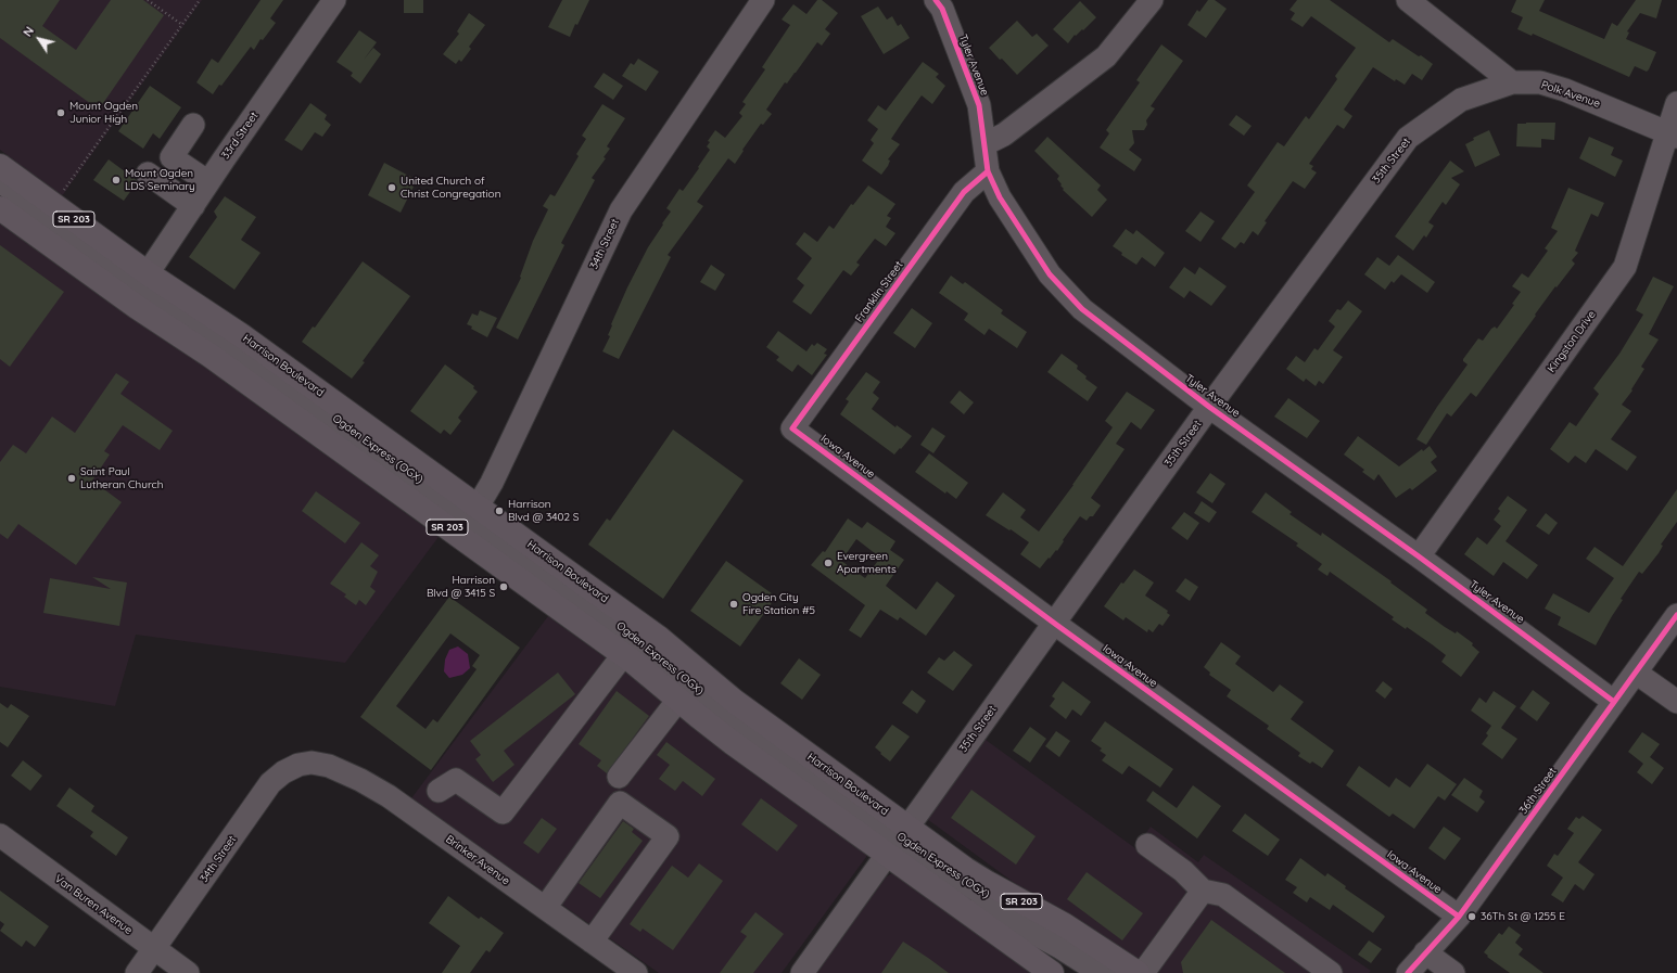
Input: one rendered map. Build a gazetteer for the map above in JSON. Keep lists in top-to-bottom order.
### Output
{
  "streets": {
    "main road": ["SR 203", "Harrison Boulevard"],
    "street": [
      "Tyler Avenue",
      "Polk Avenue",
      "33rd Street",
      "35th Street",
      "34th Street",
      "Franklin Street",
      "Kingston Drive",
      "Ogden Express (OGX)",
      "Iowa Avenue",
      "36th Street",
      "Brinker Avenue",
      "Van Buren Avenue"
    ]
  },
  "crossings": [
    ["Tyler Avenue", "35th Street"],
    ["Tyler Avenue", "Franklin Street"],
    ["Tyler Avenue", "Kingston Drive"],
    ["Tyler Avenue", "36th Street"],
    ["Polk Avenue", "35th Street"],
    ["Polk Avenue", "Kingston Drive"],
    ["33rd Street", "Harrison Boulevard"],
    ["35th Street", "Harrison Boulevard"],
    ["35th Street", "Iowa Avenue"],
    ["34th Street", "Harrison Boulevard"],
    ["34th Street", "Brinker Avenue"],
    ["34th Street", "Van Buren Avenue"],
    ["Franklin Street", "Iowa Avenue"],
    ["Iowa Avenue", "36th Street"]
  ],
  "places": [
    "Mount Ogden Junior High",
    "Mount Ogden LDS Seminary",
    "United Church of Christ Congregation",
    "Saint Paul Lutheran Church",
    "Harrison Blvd @ 3402 S",
    "Evergreen Apartments",
    "Harrison Blvd @ 3415 S",
    "Ogden City Fire Station #5",
    "36Th St @ 1255 E"
  ],
  "north": "top left"
}
